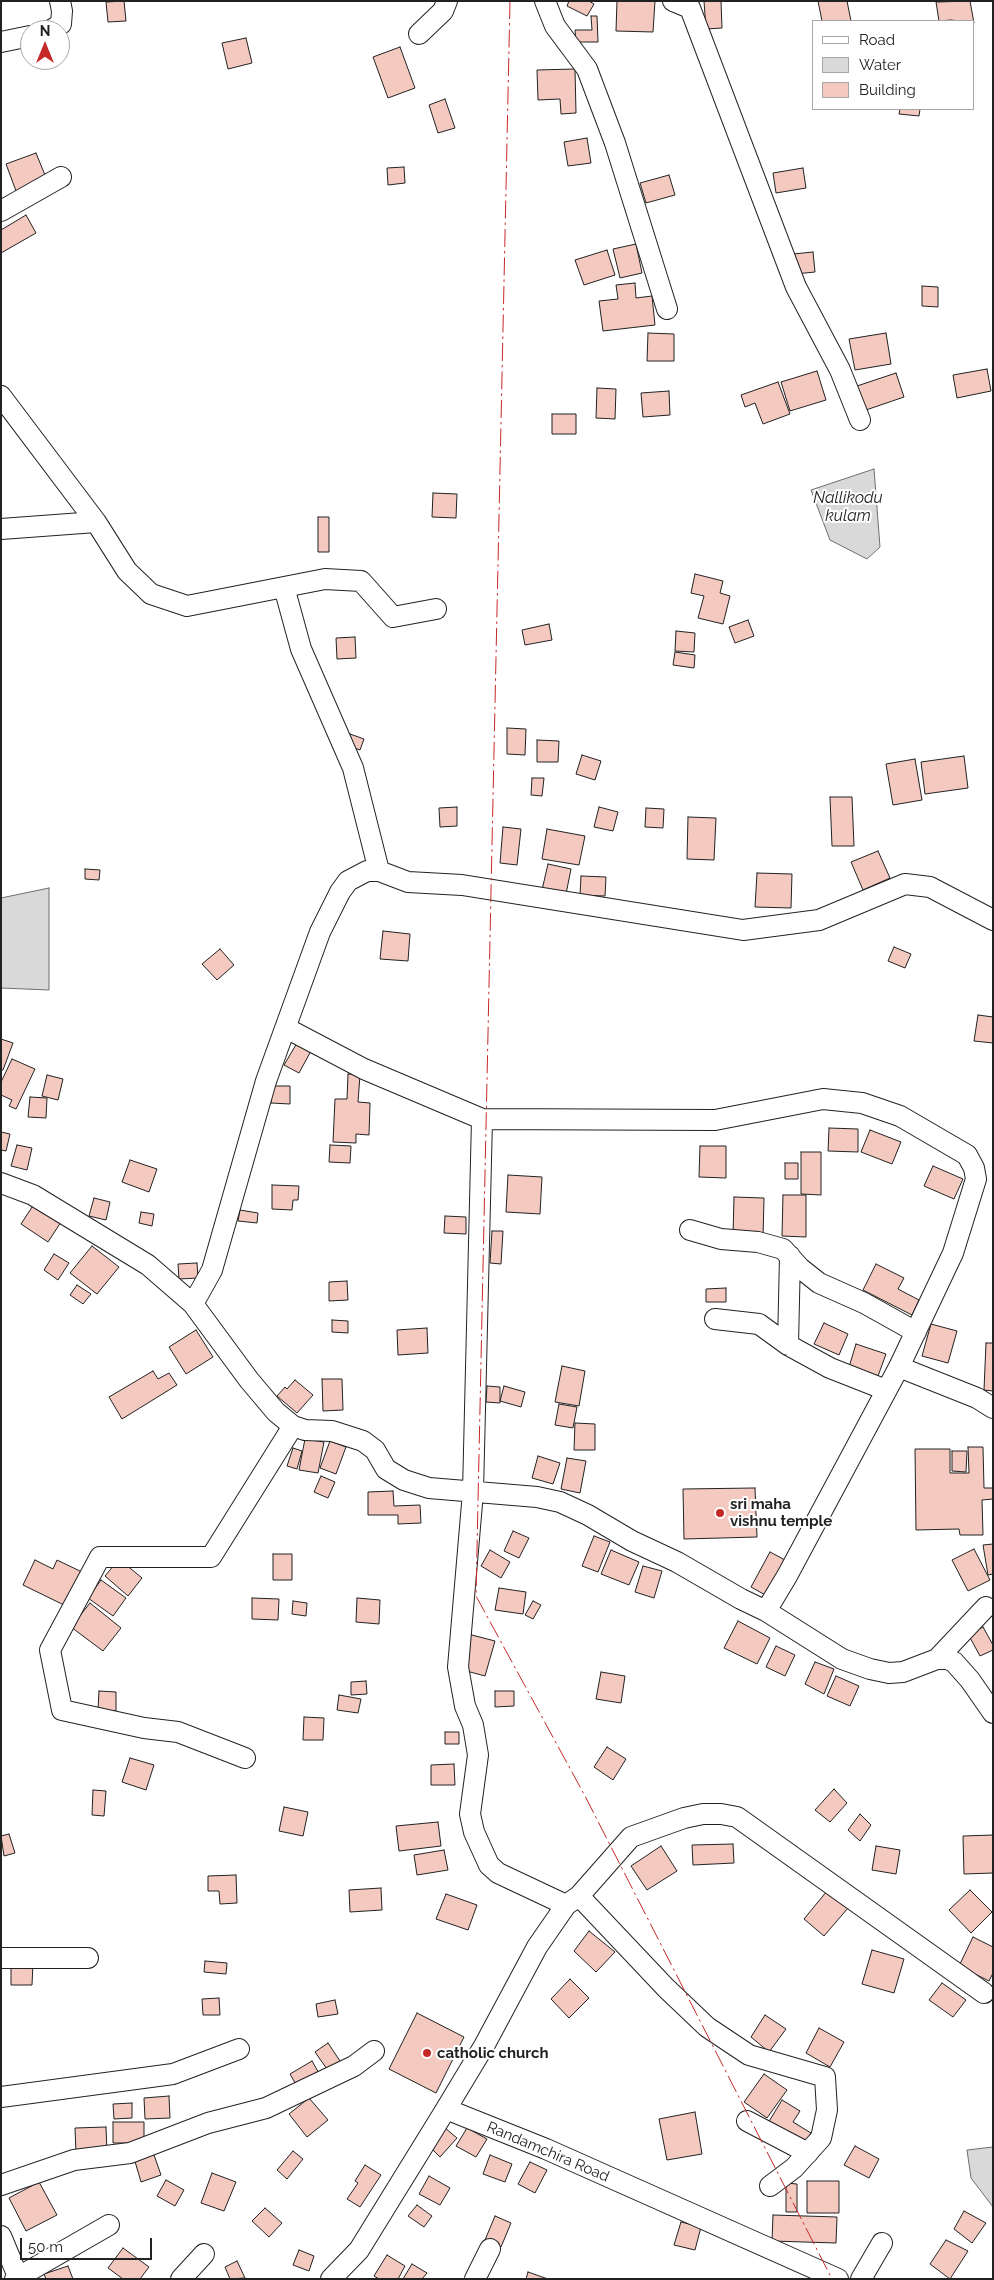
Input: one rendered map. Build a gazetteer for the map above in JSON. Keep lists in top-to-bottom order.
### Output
{
  "streets": {
    "street": ["Randamchira Road"]
  },
  "water": ["Nallikodu kulam"],
  "places": ["sri maha vishnu temple", "catholic church"],
  "legend": ["Road", "Water", "Building"],
  "scale_bar": "50 m",
  "north": "top"
}
